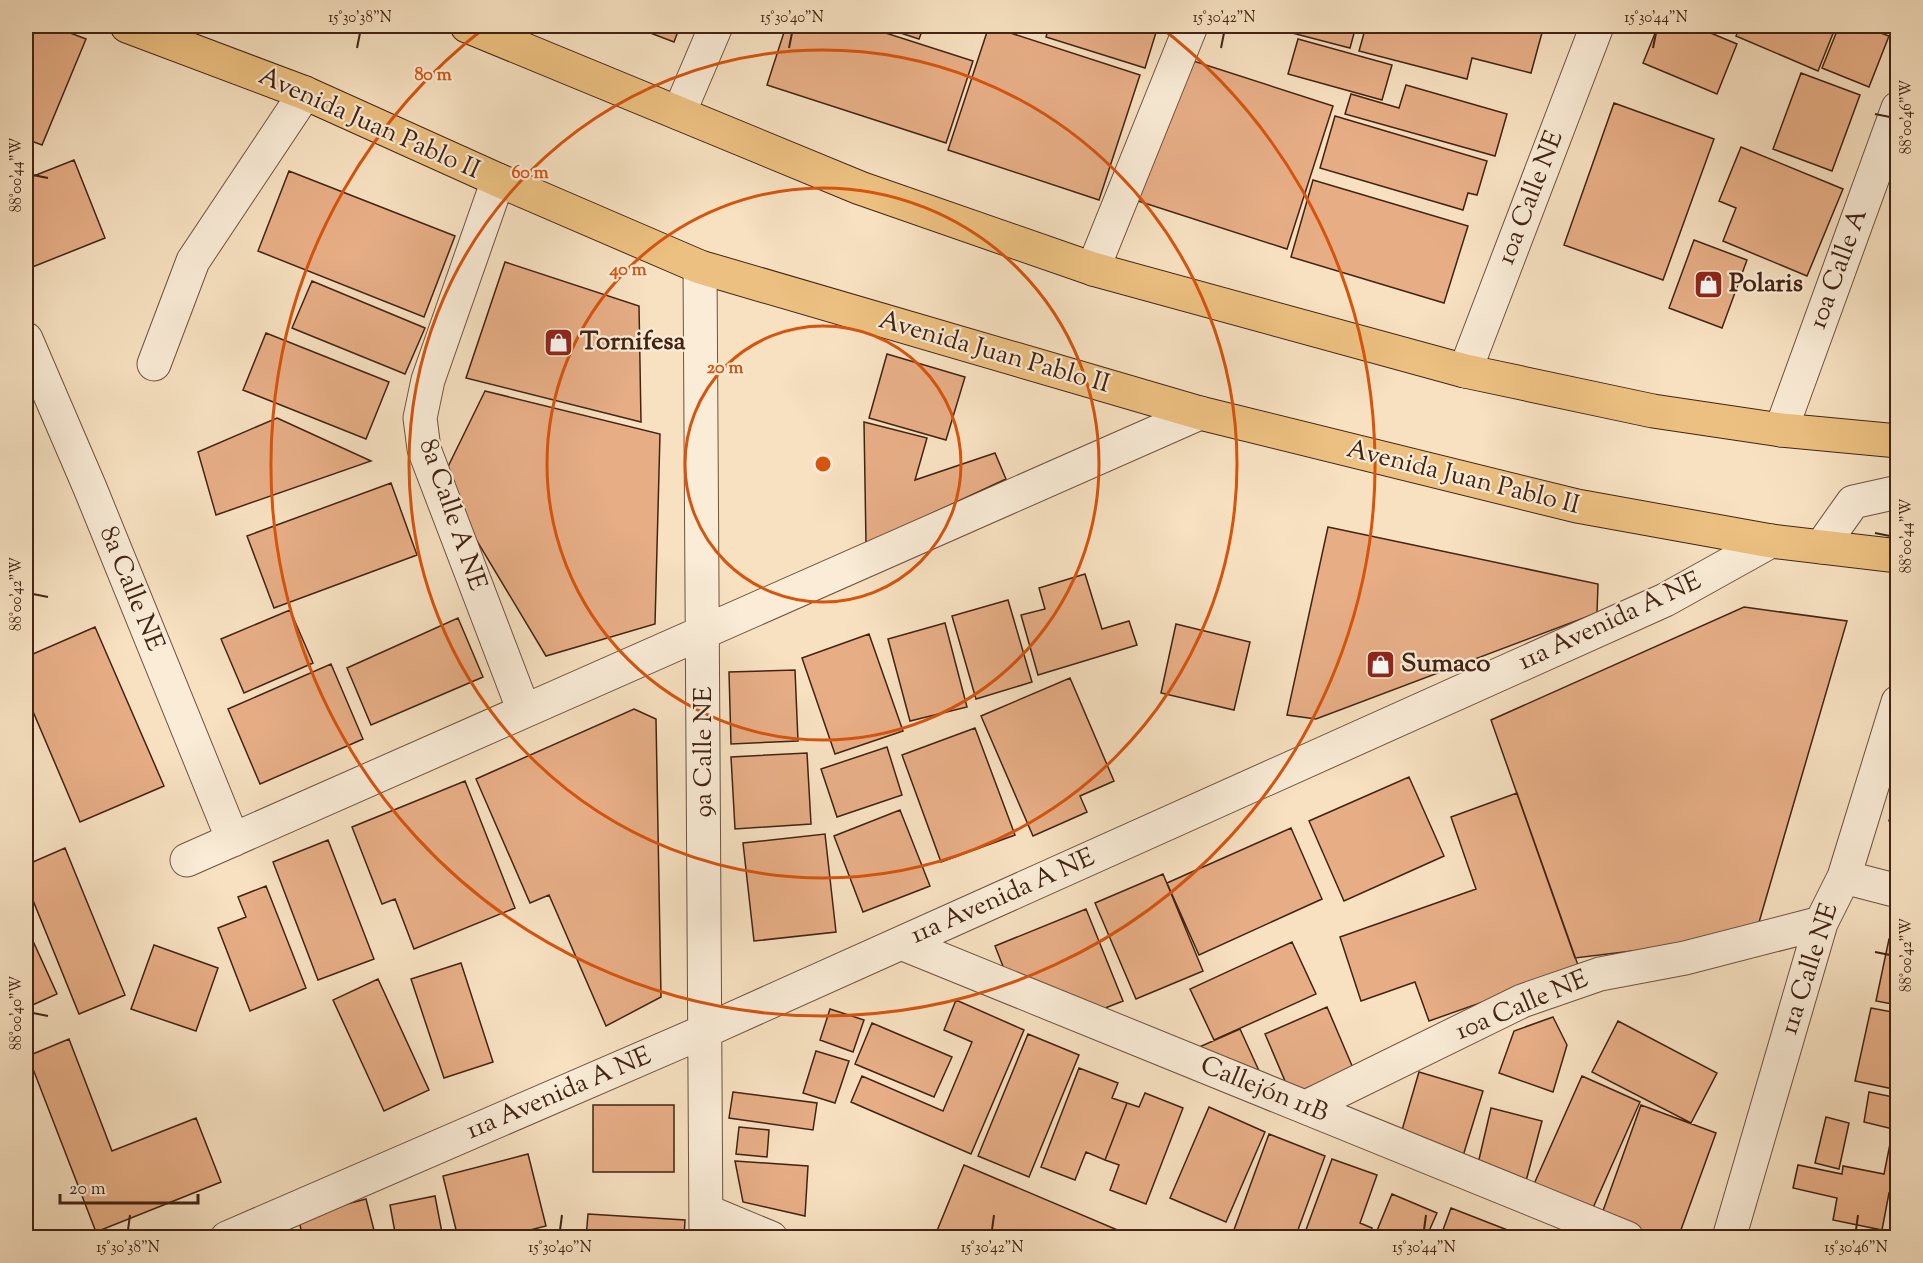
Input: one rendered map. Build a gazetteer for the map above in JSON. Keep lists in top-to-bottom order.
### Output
{
  "streets": {
    "highway": ["Avenida Juan Pablo II"],
    "street": [
      "10a Calle NE",
      "10a Calle A",
      "8a Calle A NE",
      "8a Calle NE",
      "11a Avenida A NE",
      "9a Calle NE",
      "11a Calle NE",
      "Callejón 11B"
    ]
  },
  "crossings": [
    ["Avenida Juan Pablo II", "8a Calle A NE"],
    ["Avenida Juan Pablo II", "11a Avenida A NE"],
    ["Avenida Juan Pablo II", "9a Calle NE"],
    ["10a Calle NE", "11a Calle NE"],
    ["10a Calle NE", "Callejón 11B"],
    ["11a Avenida A NE", "9a Calle NE"],
    ["11a Avenida A NE", "Callejón 11B"]
  ],
  "places": {
    "shop": ["Polaris", "Tornifesa", "Sumaco"]
  },
  "scale_bar": "20 m",
  "coordinates": [
    "15°30'38\"N",
    "15°30'40\"N",
    "15°30'42\"N",
    "15°30'44\"N",
    "88°00'46\"W",
    "88°00'44\"W",
    "88°00'42\"W",
    "88°00'40\"W",
    "15°30'46\"N"
  ],
  "rings": [
    "80 m",
    "60 m",
    "40 m",
    "20 m"
  ]
}
